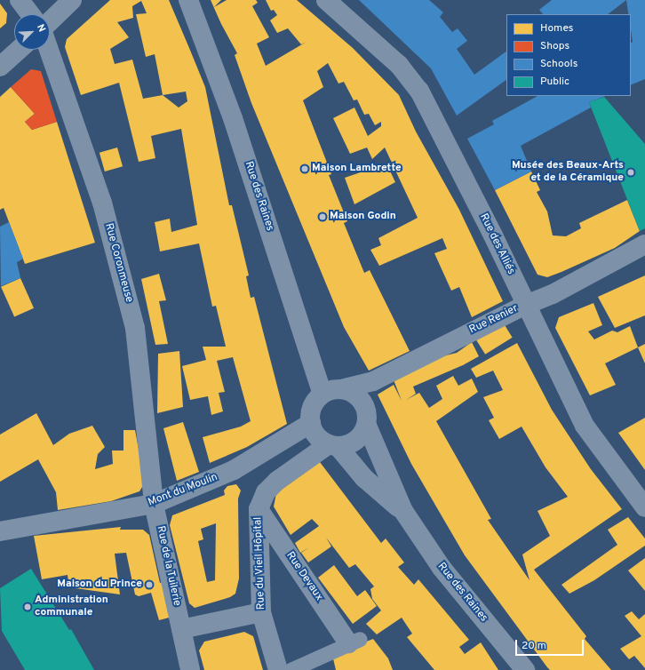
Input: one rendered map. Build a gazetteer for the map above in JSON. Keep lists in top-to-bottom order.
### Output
{
  "streets": {
    "street": [
      "Rue des Raines",
      "Rue des Alliés",
      "Rue Coronmeuse",
      "Rue Renier",
      "Mont du Moulin",
      "Rue du Vieil Hôpital",
      "Rue de la Tuilerie",
      "Rue Devaux"
    ]
  },
  "crossings": [
    ["Rue des Raines", "Rue Renier"],
    ["Rue des Raines", "Mont du Moulin"],
    ["Rue des Raines", "Rue du Vieil Hôpital"],
    ["Rue des Alliés", "Rue Renier"],
    ["Rue Coronmeuse", "Mont du Moulin"],
    ["Rue Coronmeuse", "Rue de la Tuilerie"],
    ["Rue Renier", "Mont du Moulin"],
    ["Rue Renier", "Rue du Vieil Hôpital"],
    ["Mont du Moulin", "Rue du Vieil Hôpital"],
    ["Mont du Moulin", "Rue de la Tuilerie"],
    ["Rue du Vieil Hôpital", "Rue Devaux"]
  ],
  "places": [
    "Maison Lambrette",
    "Musée des Beaux-Arts et de la Céramique",
    "Maison Godin",
    "Maison du Prince",
    "Administration communale"
  ],
  "legend": [
    "Homes",
    "Shops",
    "Schools",
    "Public"
  ],
  "scale_bar": "20 m",
  "north": "top right"
}
